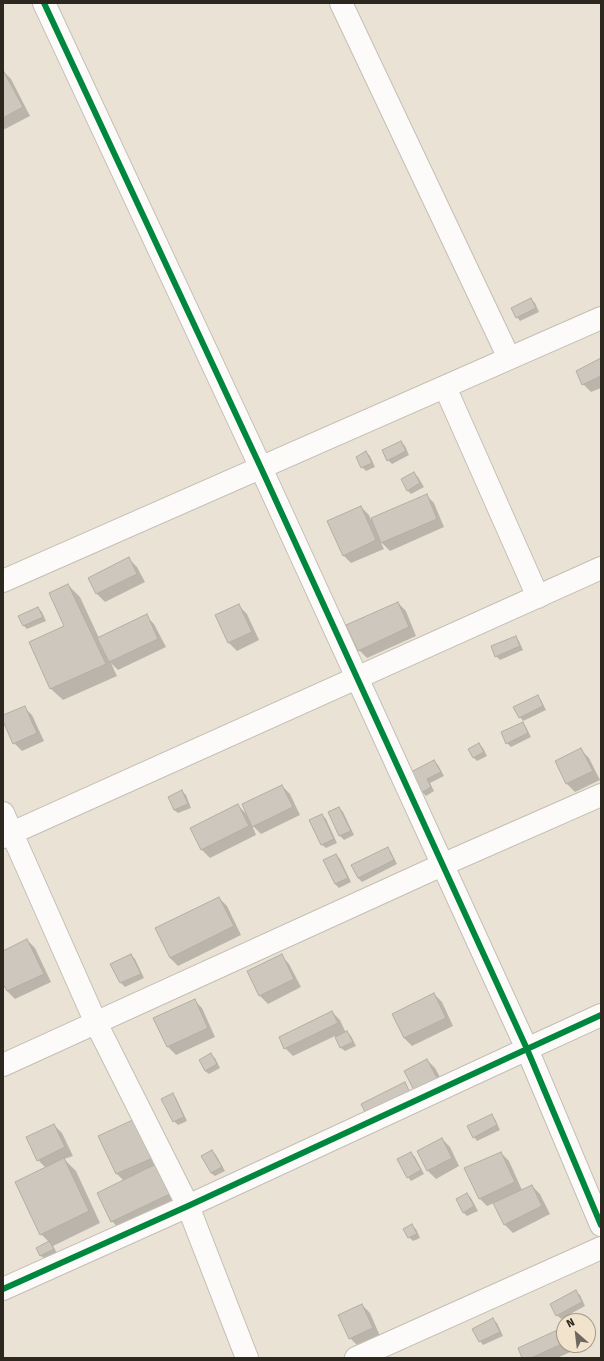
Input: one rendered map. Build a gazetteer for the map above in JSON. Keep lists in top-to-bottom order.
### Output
{
  "north": "top left"
}
